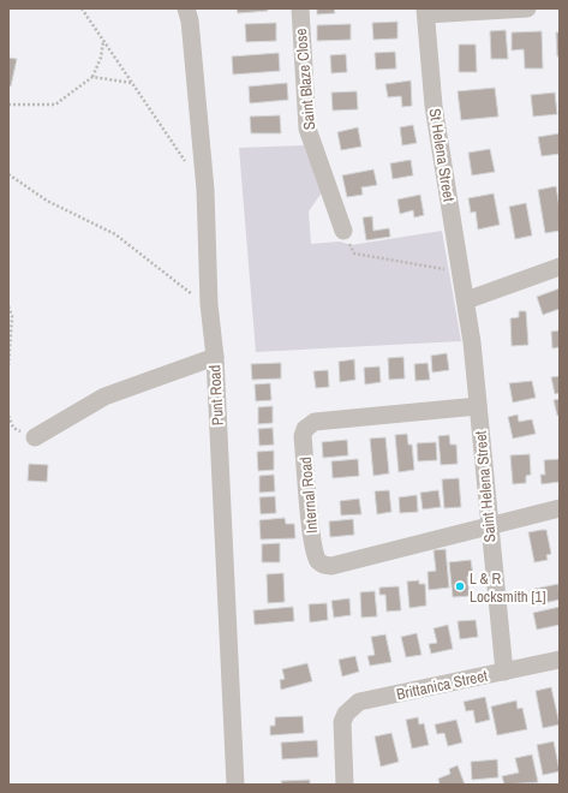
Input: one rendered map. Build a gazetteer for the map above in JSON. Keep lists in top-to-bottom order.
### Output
{
  "streets": {
    "street": [
      "Saint Blaze Close",
      "St Helena Street",
      "Punt Road",
      "Saint Helena Street",
      "Internal Road",
      "Brittanica Street"
    ]
  },
  "crossings": [
    ["St Helena Street", "Saint Helena Street"],
    ["Saint Helena Street", "Internal Road"],
    ["Saint Helena Street", "Brittanica Street"]
  ],
  "places": ["L & R Locksmith [1]"]
}
